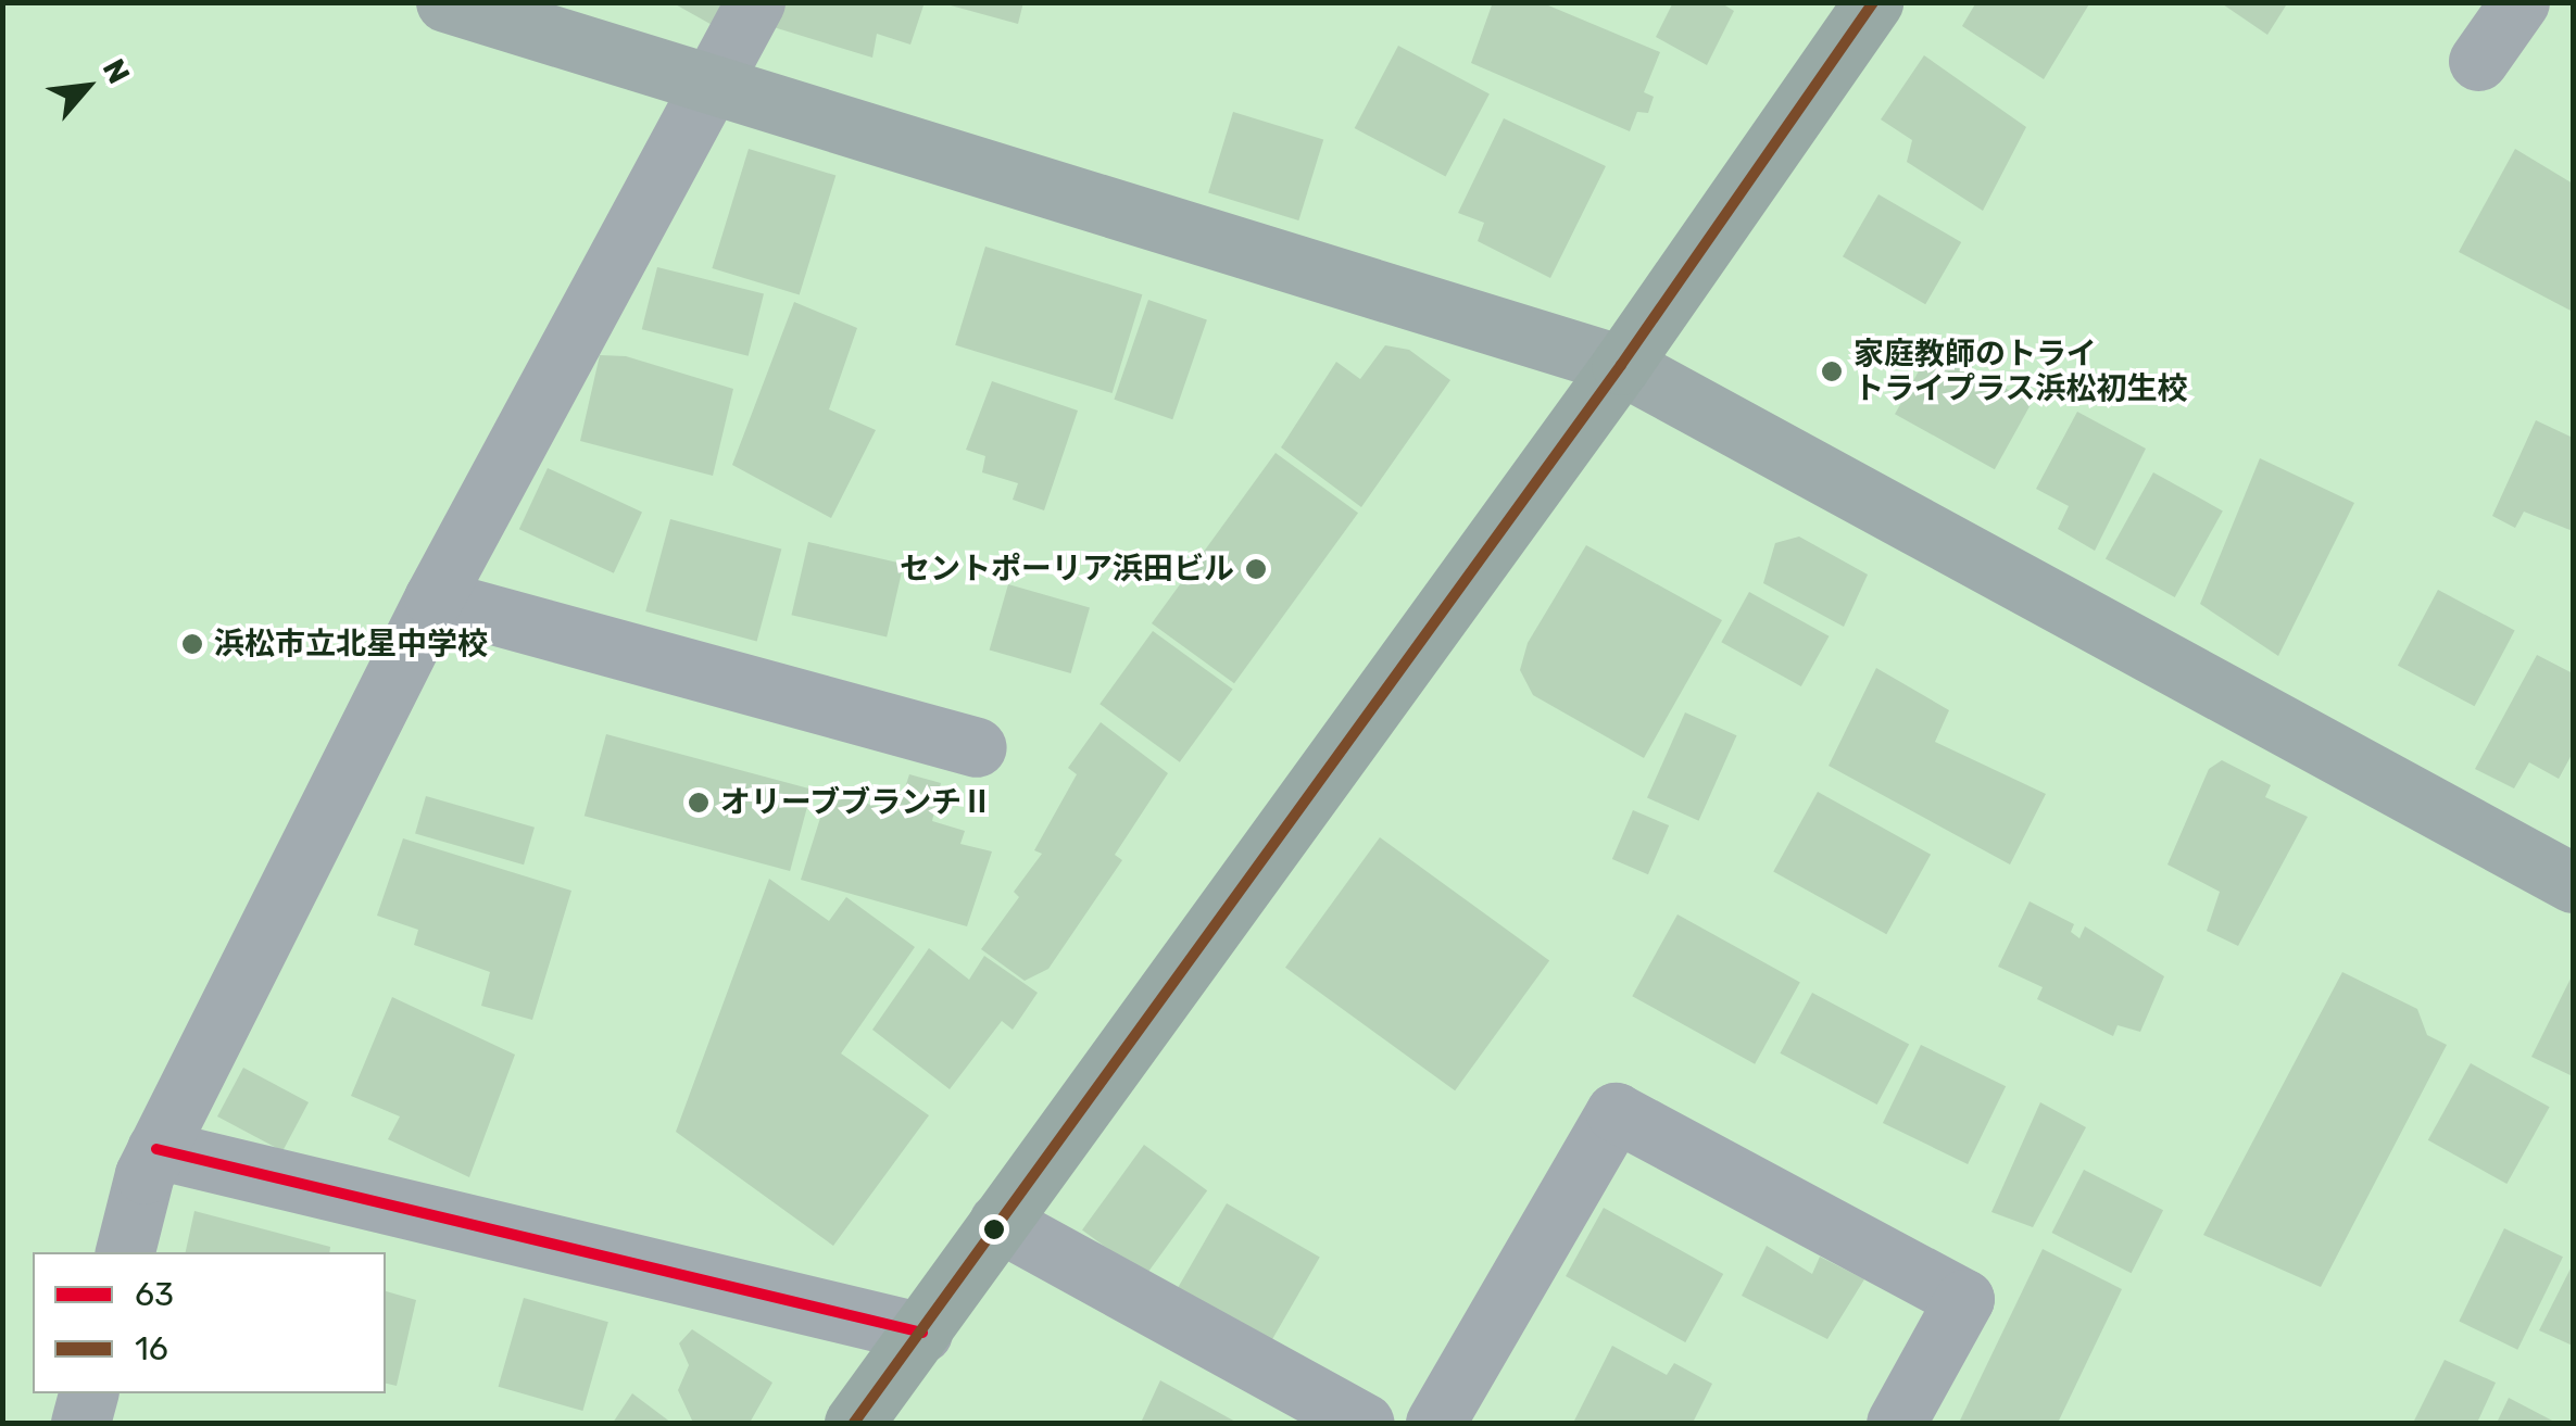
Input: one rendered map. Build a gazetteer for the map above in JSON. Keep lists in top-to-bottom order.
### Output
{
  "places": [
    "家庭教師のトライ トライプラス浜松初生校",
    "セントポーリア浜田ビル",
    "浜松市立北星中学校",
    "オリーブブランチⅡ"
  ],
  "lines": ["transit line 16", "transit line 63"],
  "legend": ["63", "16"],
  "north": "top right"
}
